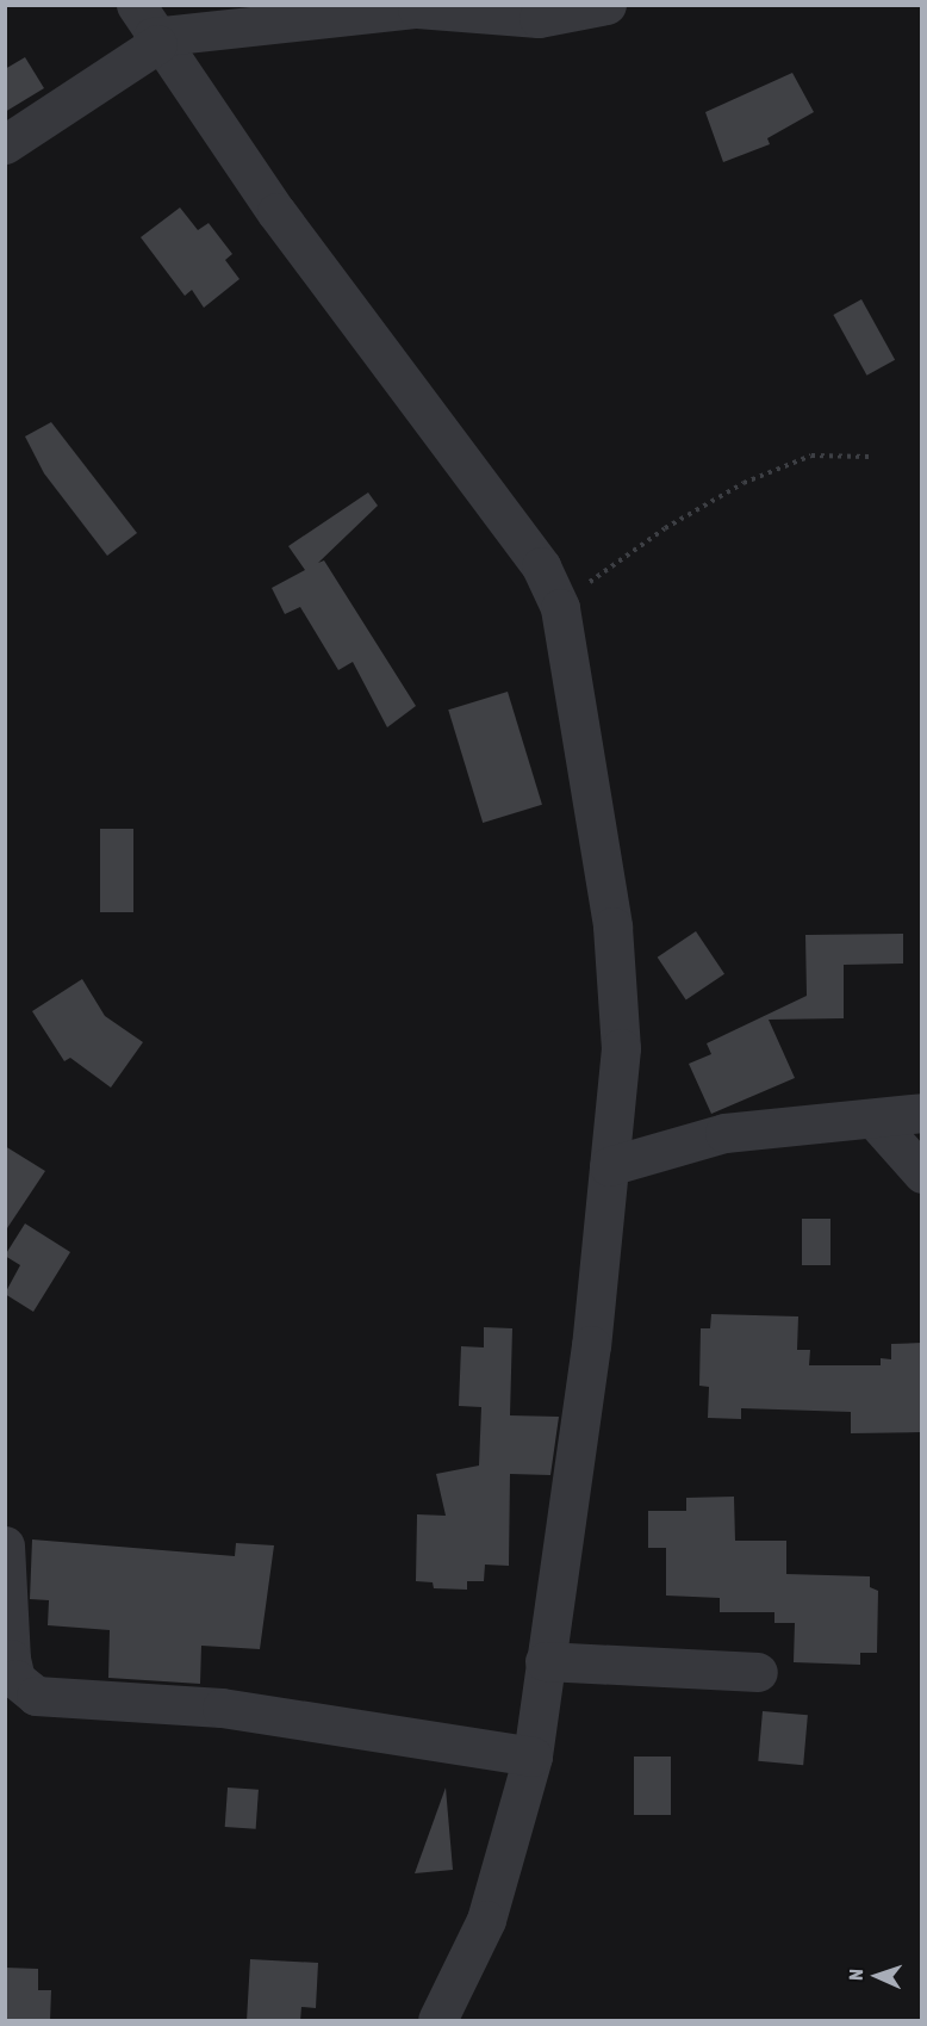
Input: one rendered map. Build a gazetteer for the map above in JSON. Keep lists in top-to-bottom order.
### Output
{
  "north": "left"
}
